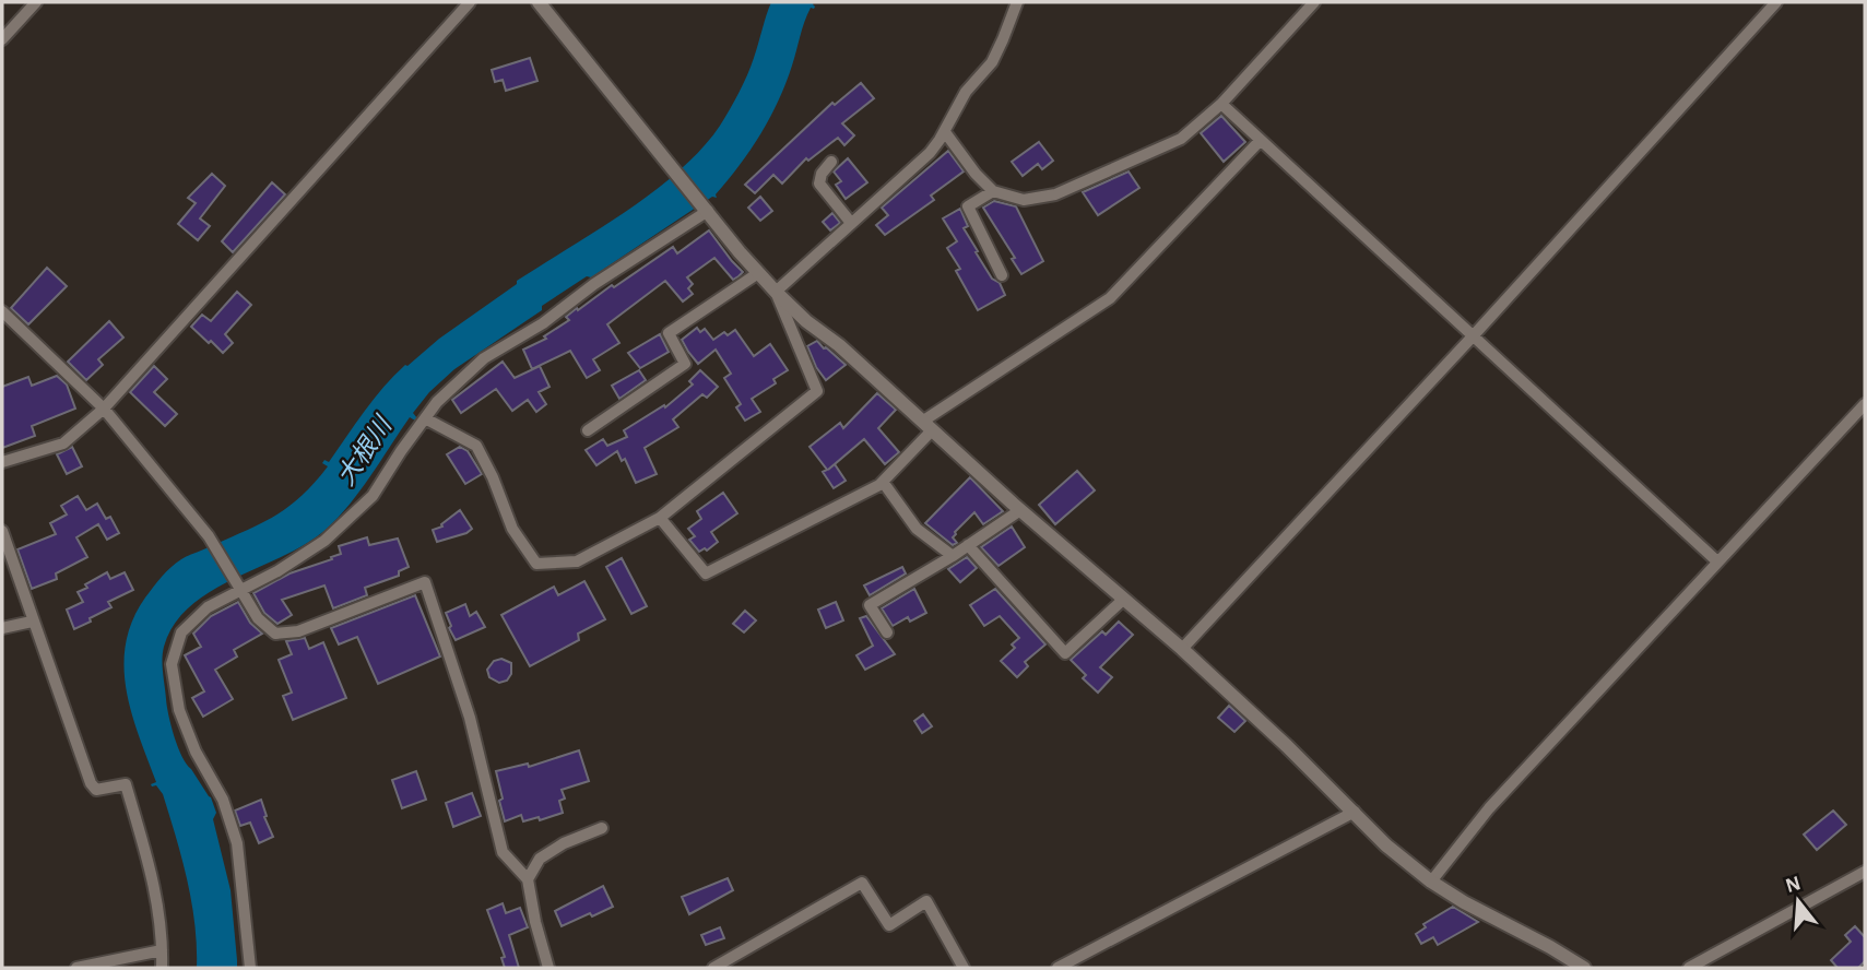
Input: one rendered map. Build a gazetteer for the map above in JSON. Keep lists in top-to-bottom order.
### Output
{
  "water": ["大根川"],
  "north": "top"
}
